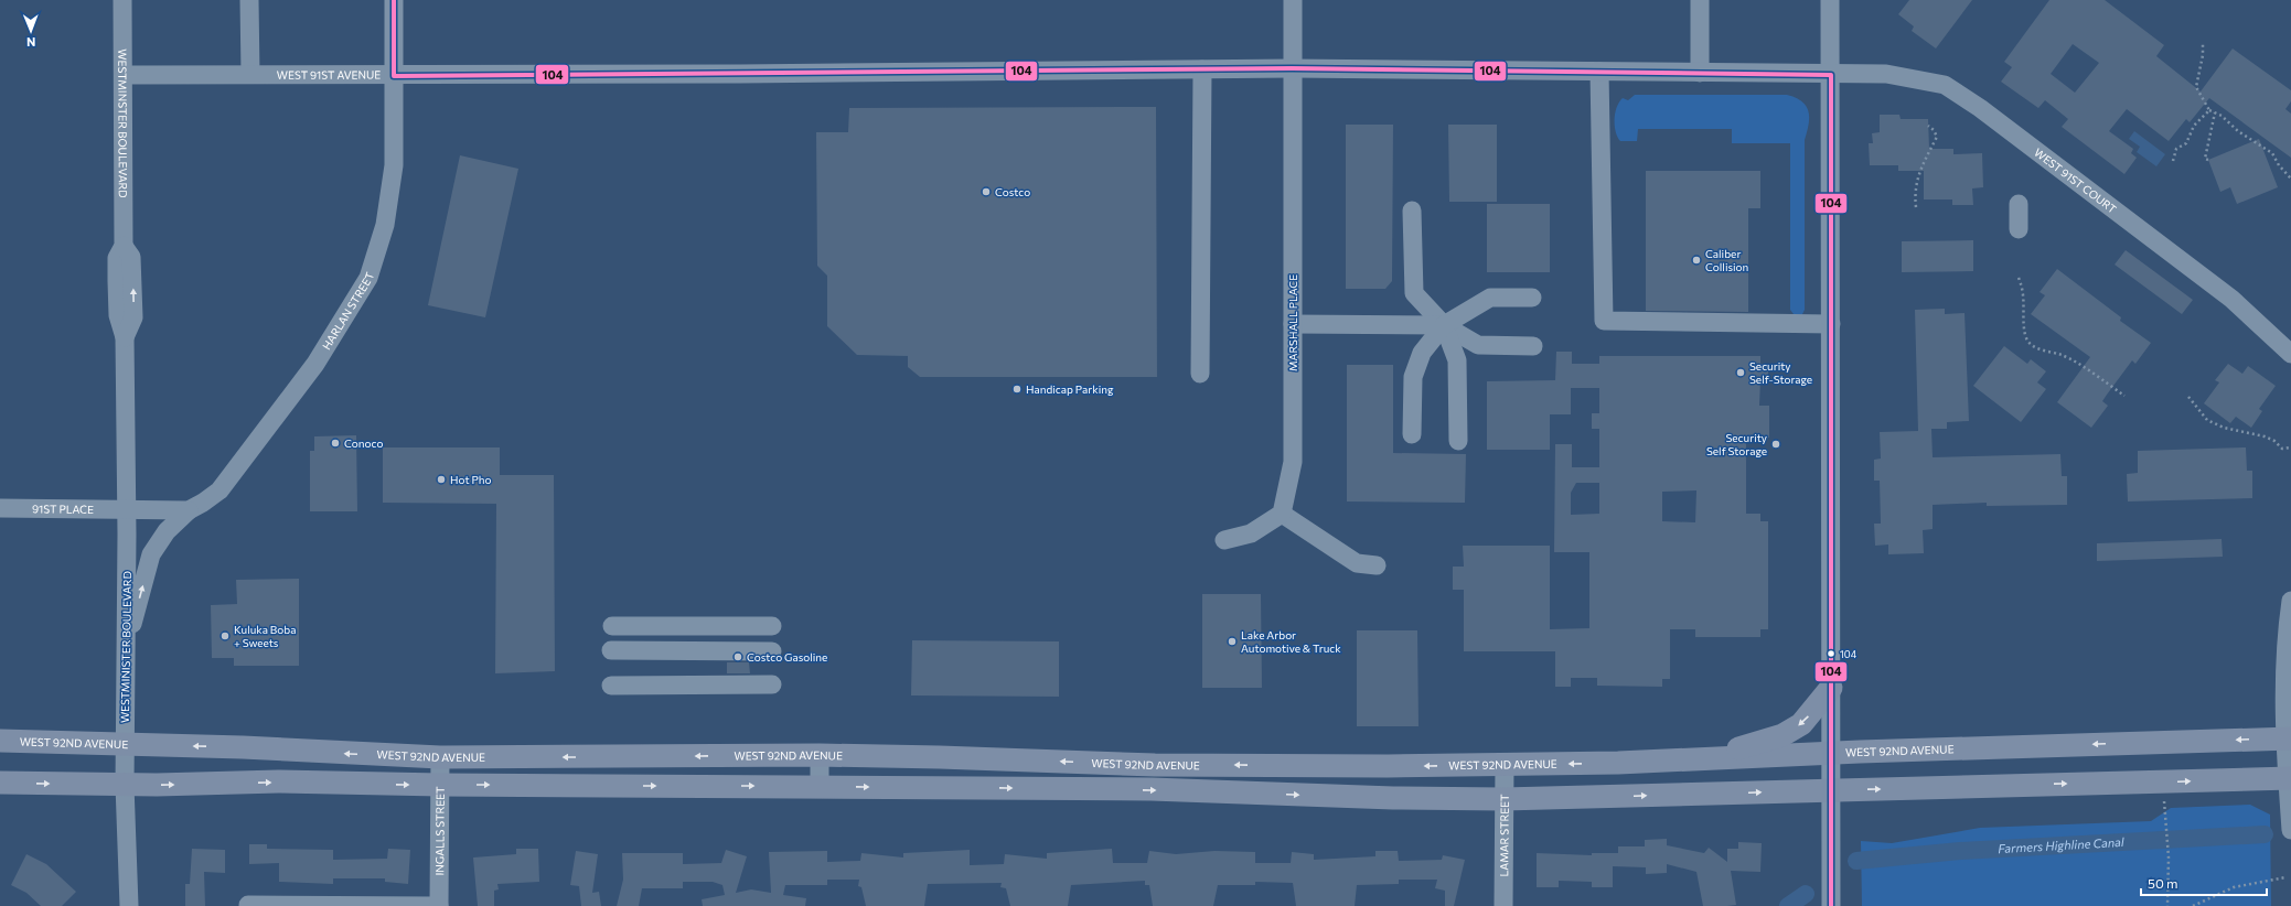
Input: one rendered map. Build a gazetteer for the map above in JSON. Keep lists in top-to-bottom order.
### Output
{
  "streets": {
    "main road": ["WEST 92ND AVENUE"],
    "street": [
      "WEST 91ST AVENUE",
      "WESTMINSTER BOULEVARD",
      "WEST 91ST COURT",
      "HARLAN STREET",
      "MARSHALL PLACE",
      "91ST PLACE",
      "WESTMINISTER BOULEVARD",
      "INGALLS STREET",
      "LAMAR STREET"
    ]
  },
  "crossings": [
    ["WEST 91ST AVENUE", "WESTMINSTER BOULEVARD"],
    ["WEST 91ST AVENUE", "WEST 91ST COURT"],
    ["WEST 91ST AVENUE", "HARLAN STREET"],
    ["WEST 91ST AVENUE", "MARSHALL PLACE"],
    ["WESTMINSTER BOULEVARD", "91ST PLACE"],
    ["WESTMINSTER BOULEVARD", "WESTMINISTER BOULEVARD"],
    ["HARLAN STREET", "WESTMINISTER BOULEVARD"],
    ["91ST PLACE", "WESTMINISTER BOULEVARD"],
    ["WESTMINISTER BOULEVARD", "WEST 92ND AVENUE"],
    ["WEST 92ND AVENUE", "INGALLS STREET"],
    ["WEST 92ND AVENUE", "LAMAR STREET"]
  ],
  "water": ["Farmers Highline Canal"],
  "places": [
    "Costco",
    "Caliber Collision",
    "Security Self-Storage",
    "Handicap Parking",
    "Conoco",
    "Security Self Storage",
    "Hot Pho",
    "Kuluka Boba + Sweets",
    "Lake Arbor Automotive & Truck",
    "104",
    "Costco Gasoline"
  ],
  "lines": ["transit line 104"],
  "scale_bar": "50 m",
  "north": "bottom"
}
